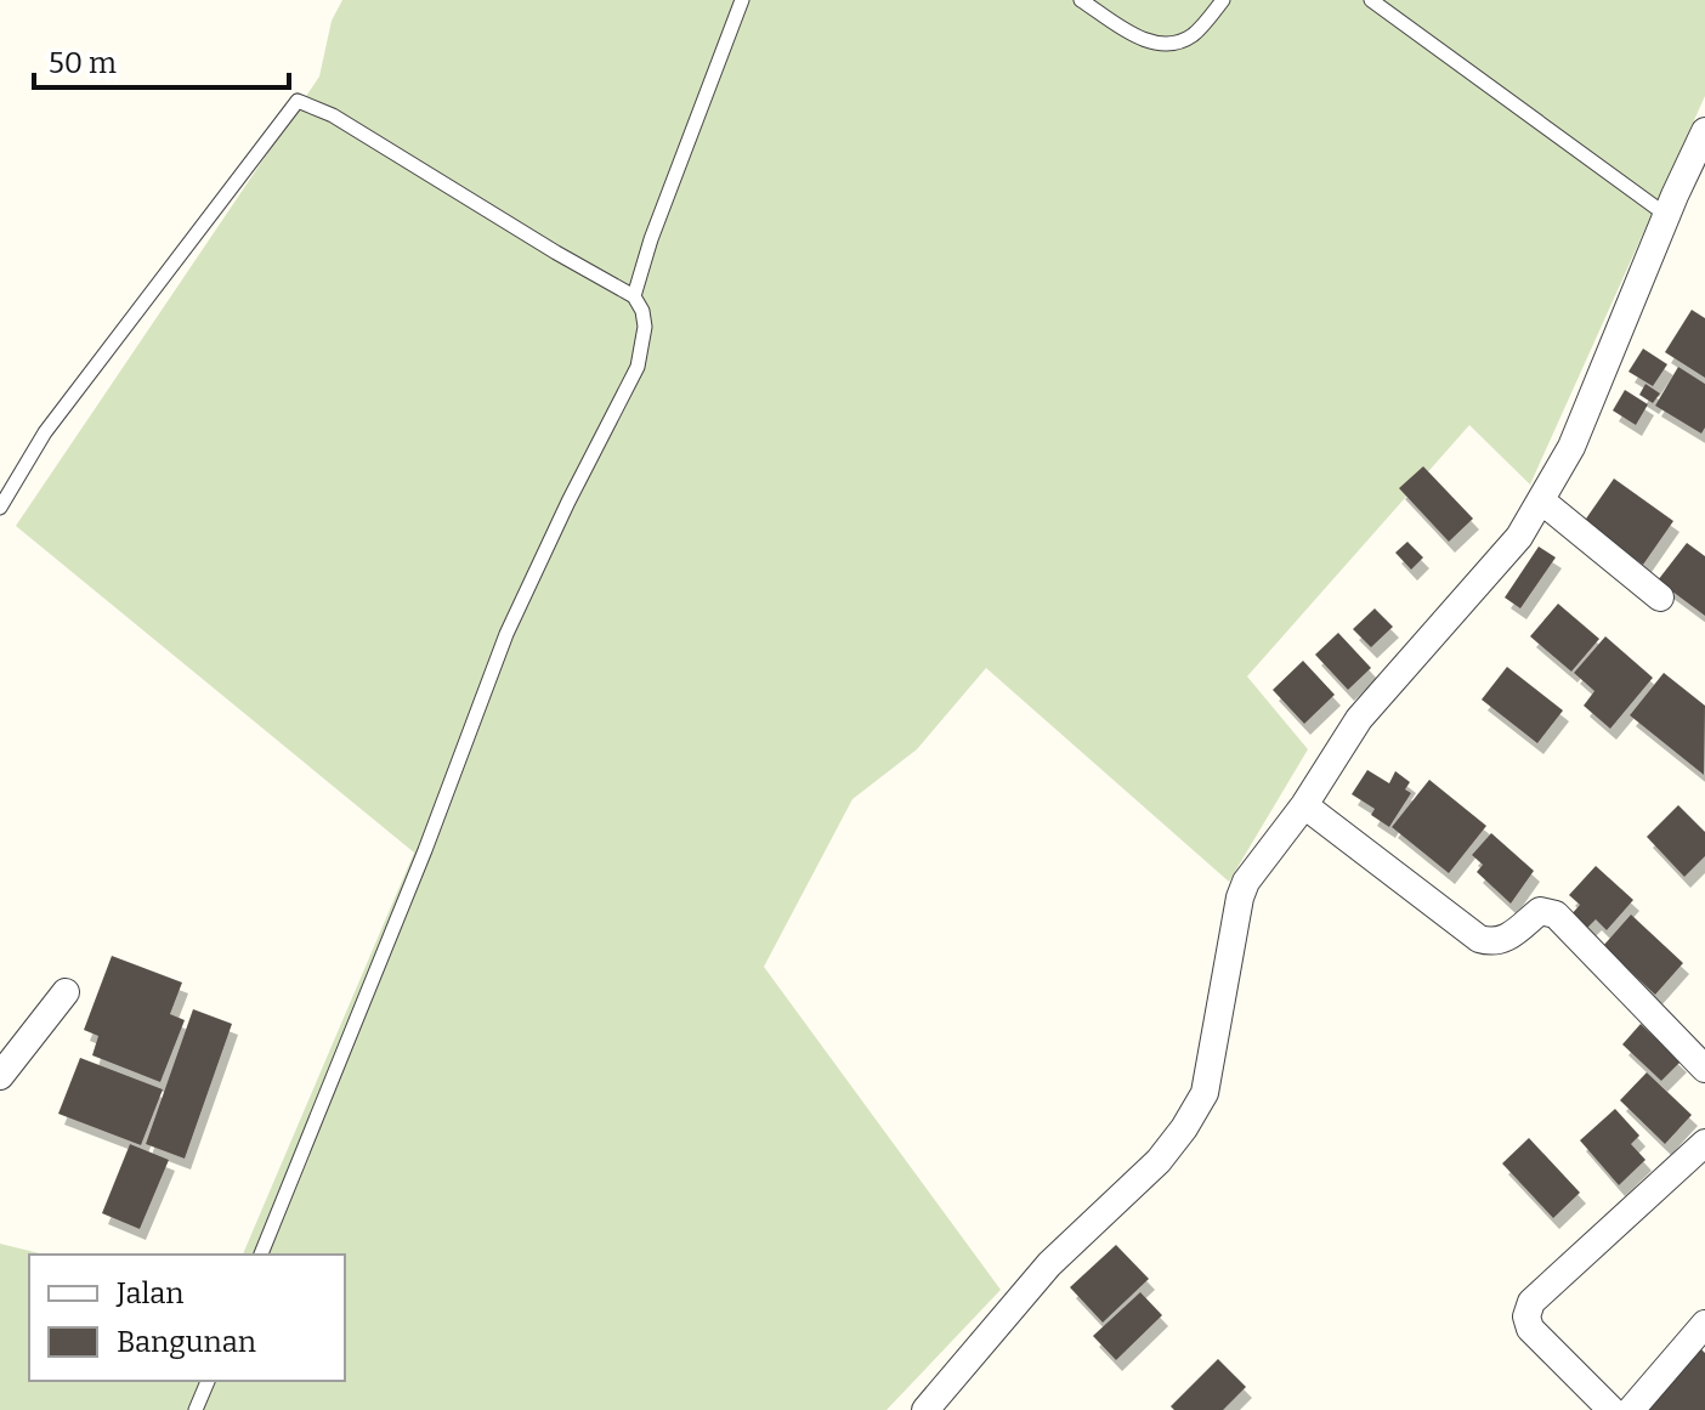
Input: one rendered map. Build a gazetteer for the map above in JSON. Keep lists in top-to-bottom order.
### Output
{
  "legend": ["Jalan", "Bangunan"],
  "scale_bar": "50 m"
}
